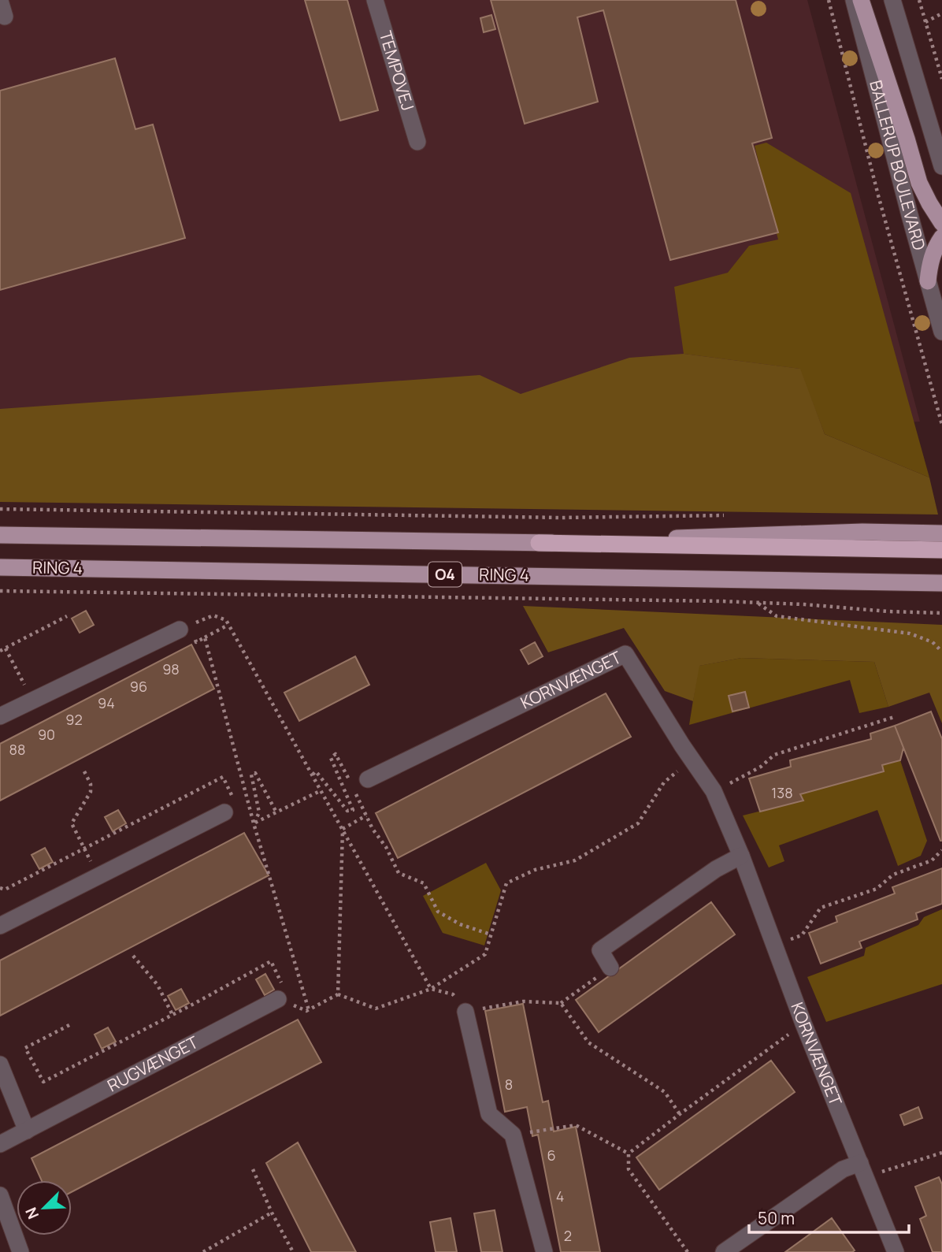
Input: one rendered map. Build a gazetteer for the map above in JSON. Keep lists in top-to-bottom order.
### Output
{
  "streets": {
    "highway": ["O4"],
    "main road": ["RING 4"],
    "street": [
      "TEMPOVEJ",
      "BALLERUP BOULEVARD",
      "KORNVÆNGET",
      "RUGVÆNGET"
    ]
  },
  "crossings": [
    ["RING 4", "O4"]
  ],
  "house_numbers": [
    "98",
    "96",
    "94",
    "92",
    "90",
    "88",
    "138",
    "8",
    "6",
    "4",
    "2"
  ],
  "scale_bar": "50 m",
  "north": "bottom left"
}
